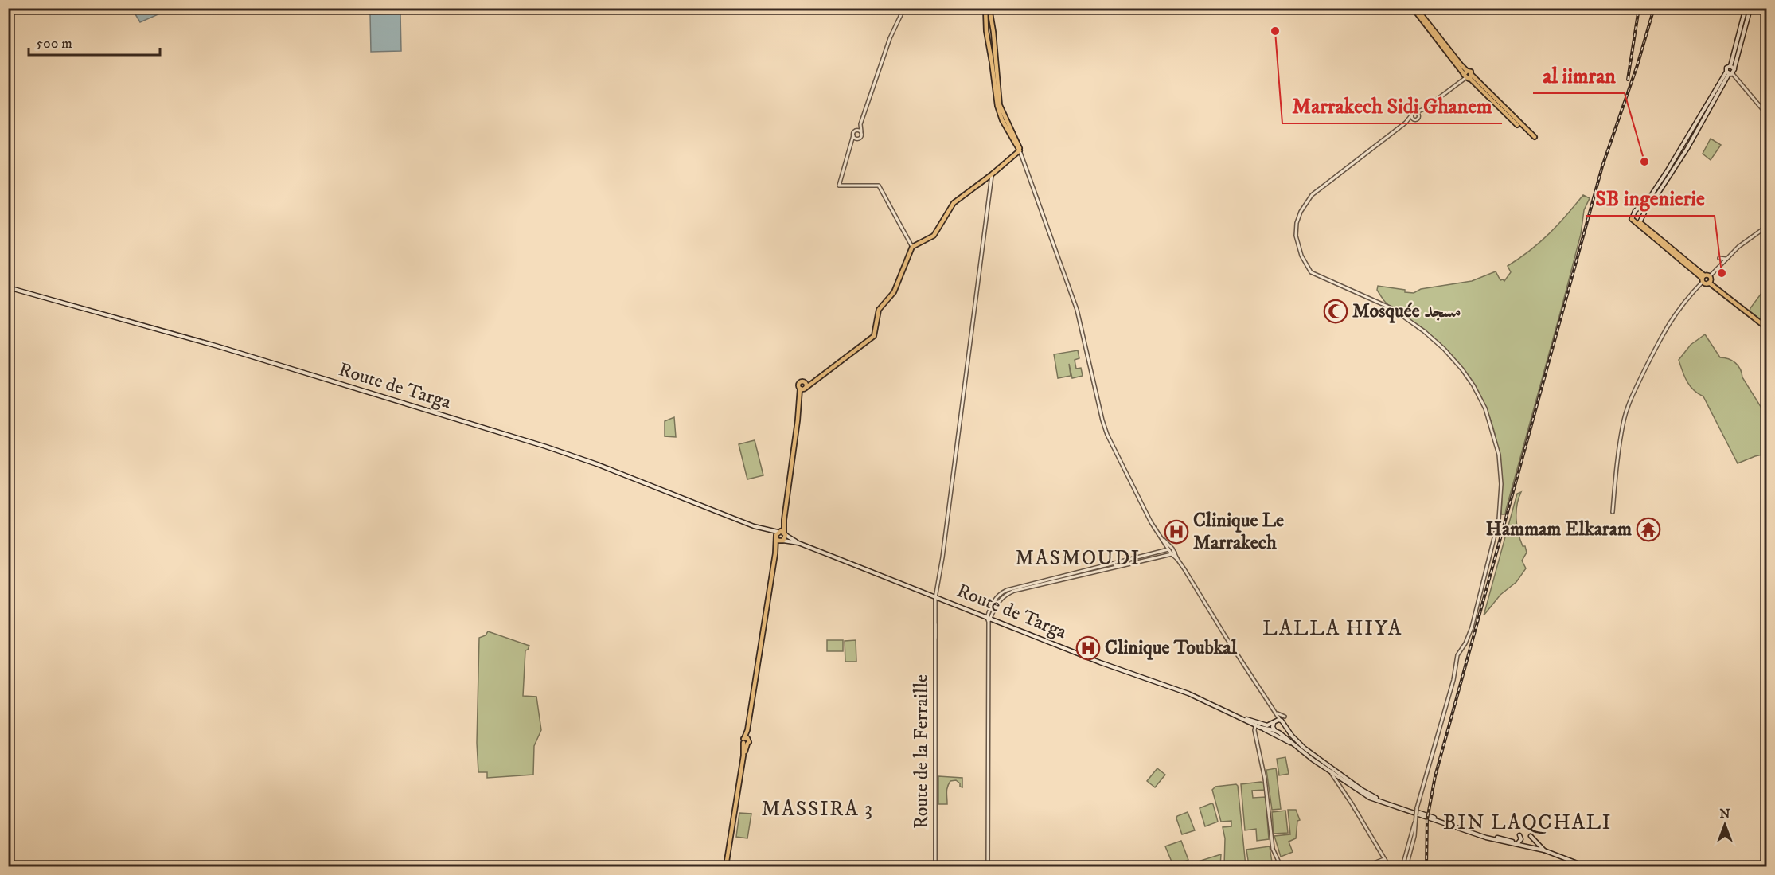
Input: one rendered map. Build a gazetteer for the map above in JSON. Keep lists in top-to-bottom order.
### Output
{
  "streets": {
    "main road": ["Route de Targa"],
    "street": ["Route de la Ferraille"]
  },
  "crossings": [
    ["Route de Targa", "Route de la Ferraille"]
  ],
  "districts": [
    "MASMOUDI",
    "LALLA HIYA",
    "MASSIRA 3",
    "BIN LAQCHALI"
  ],
  "places": {
    "other": ["Marrakech Sidi Ghanem", "al iimran", "SB ingenierie"],
    "mosque": ["Mosquée مسجد"],
    "temple": ["Hammam Elkaram"],
    "hospital": ["Clinique Le Marrakech", "Clinique Toubkal"]
  },
  "scale_bar": "500 m",
  "north": "top"
}
